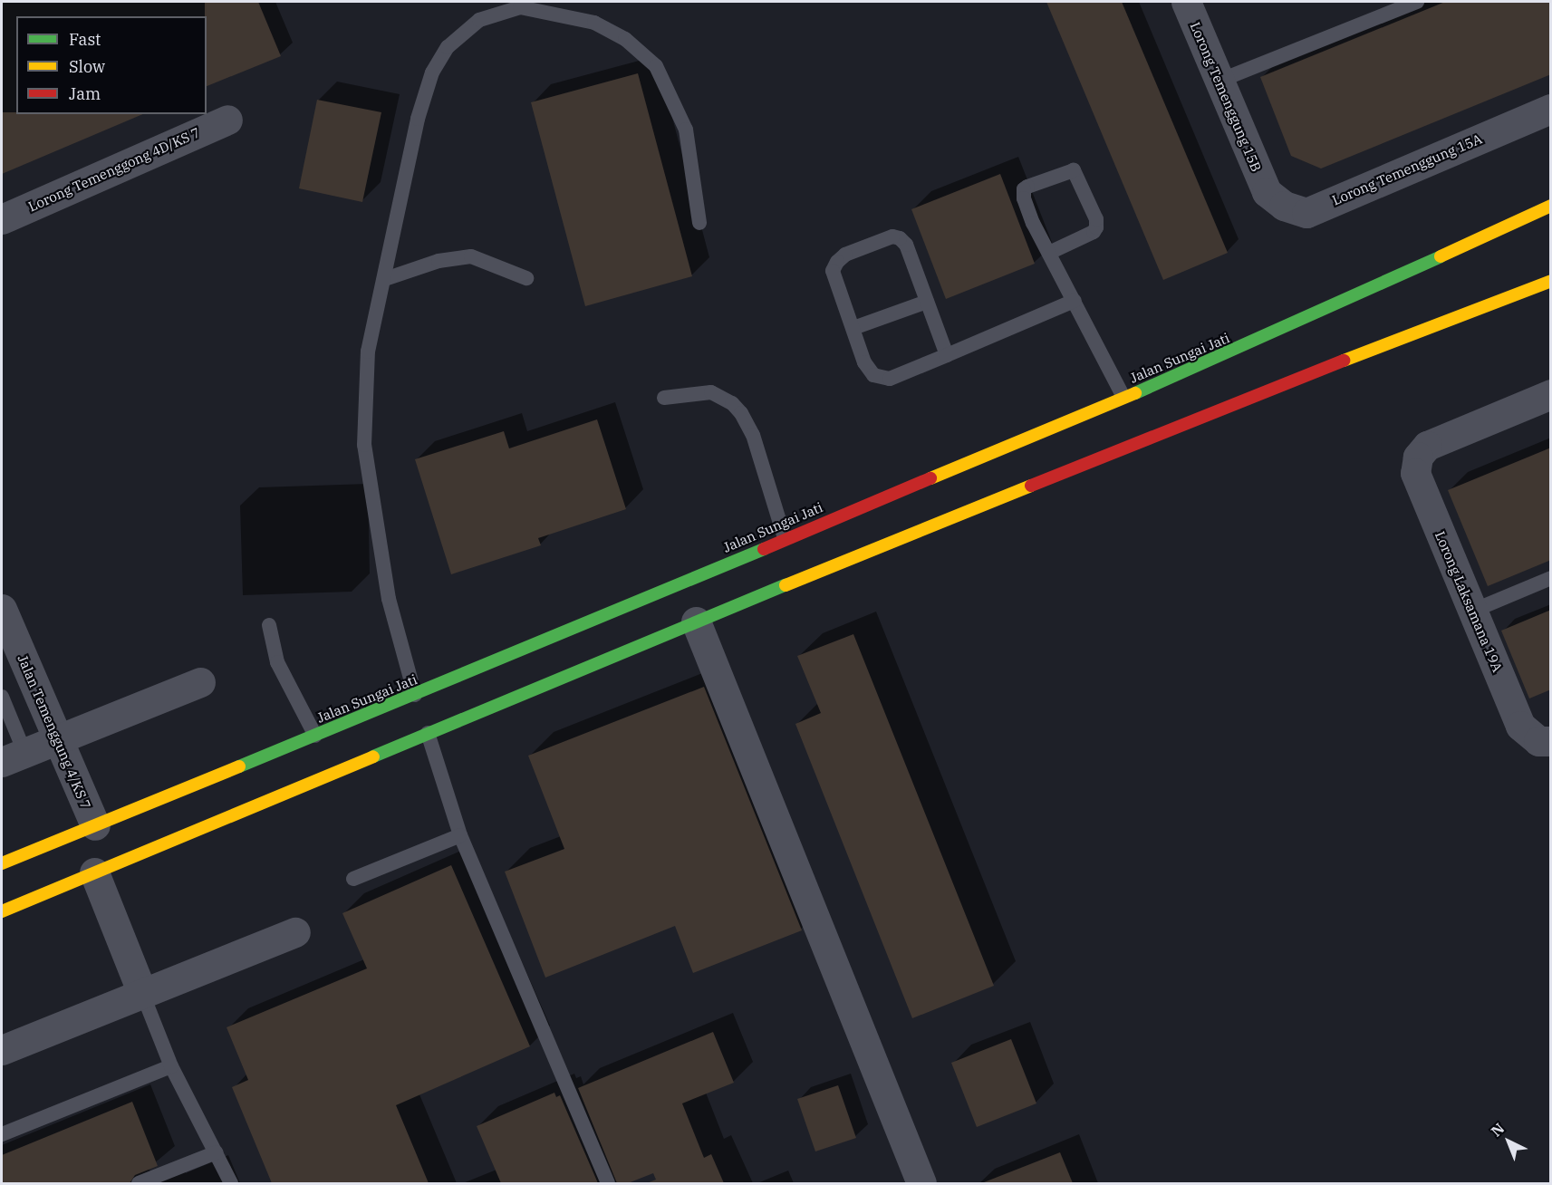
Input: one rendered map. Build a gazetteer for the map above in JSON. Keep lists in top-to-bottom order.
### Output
{
  "streets": {
    "main road": ["Jalan Sungai Jati"],
    "street": [
      "Lorong Temenggung 15B",
      "Lorong Temenggong 4D/KS 7",
      "Lorong Temenggung 15A",
      "Lorong Laksamana 19A",
      "Jalan Temenggung 4/KS 7"
    ]
  },
  "crossings": [
    ["Lorong Temenggung 15B", "Lorong Temenggung 15A"],
    ["Jalan Sungai Jati", "Jalan Temenggung 4/KS 7"]
  ],
  "legend": ["Fast", "Slow", "Jam"],
  "north": "top left"
}
